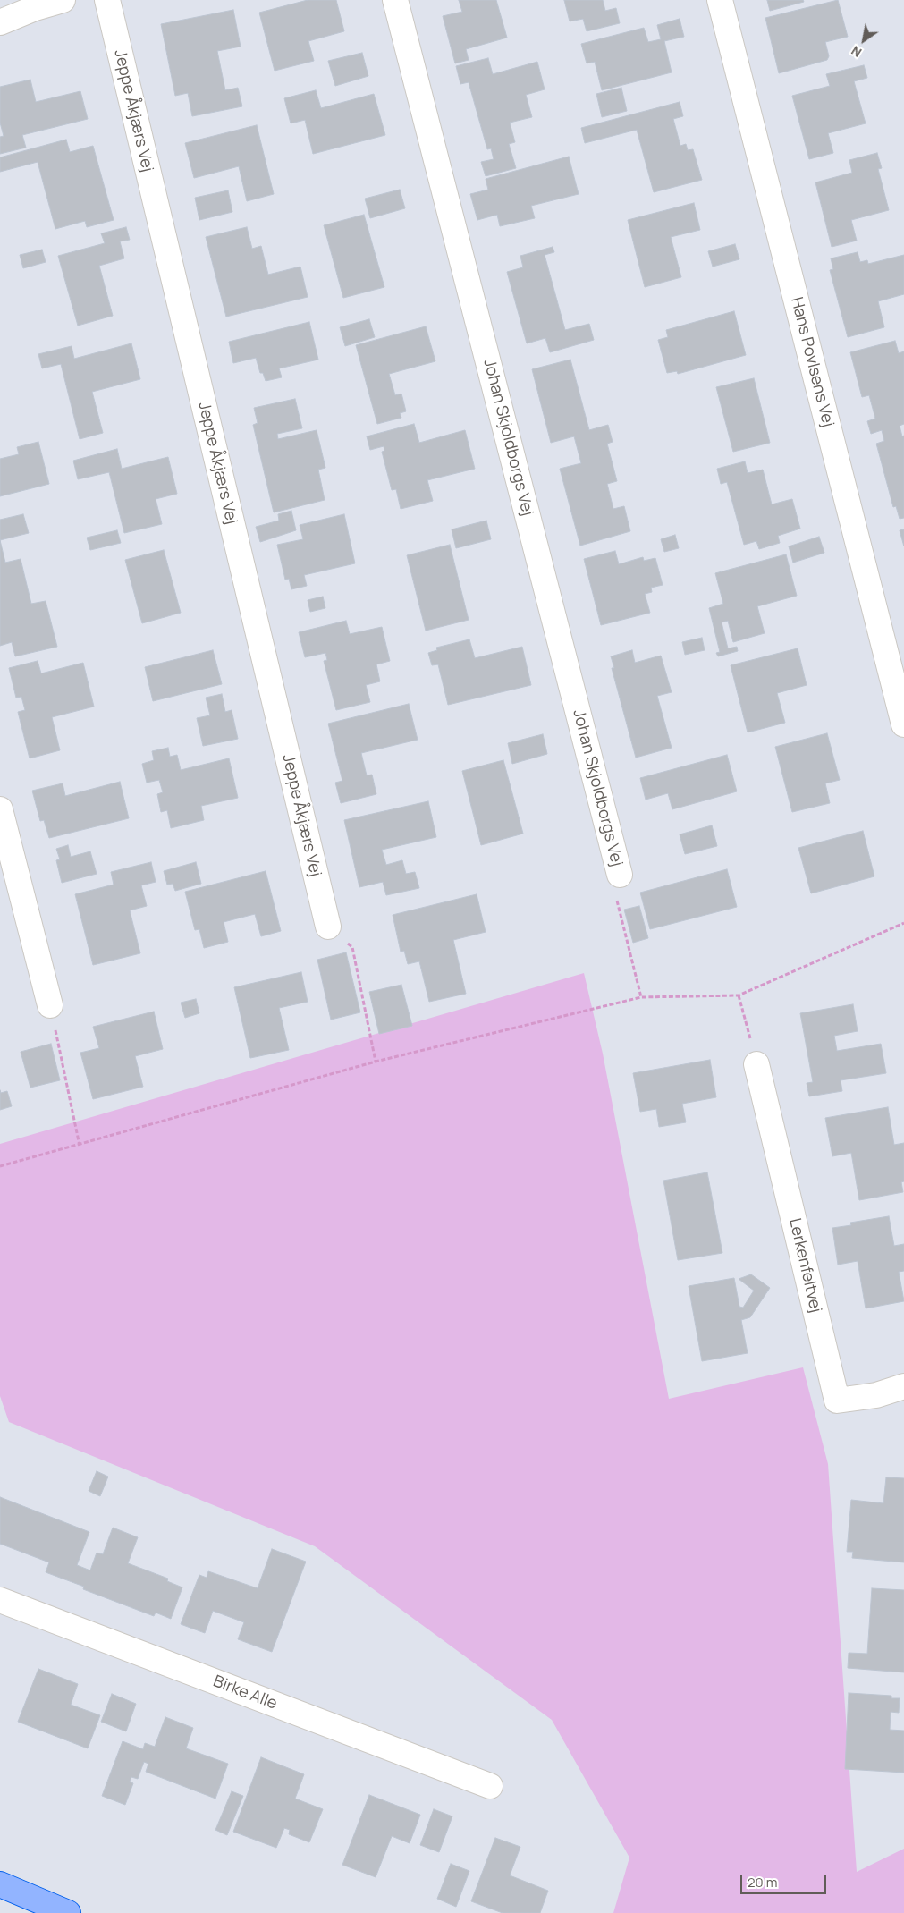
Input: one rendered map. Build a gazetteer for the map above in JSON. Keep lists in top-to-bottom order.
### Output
{
  "streets": {
    "street": [
      "Jeppe Åkjærs Vej",
      "Hans Povlsens Vej",
      "Johan Skjoldborgs Vej",
      "Lerkenfeltvej",
      "Birke Alle"
    ]
  },
  "scale_bar": "20 m",
  "north": "bottom left"
}
